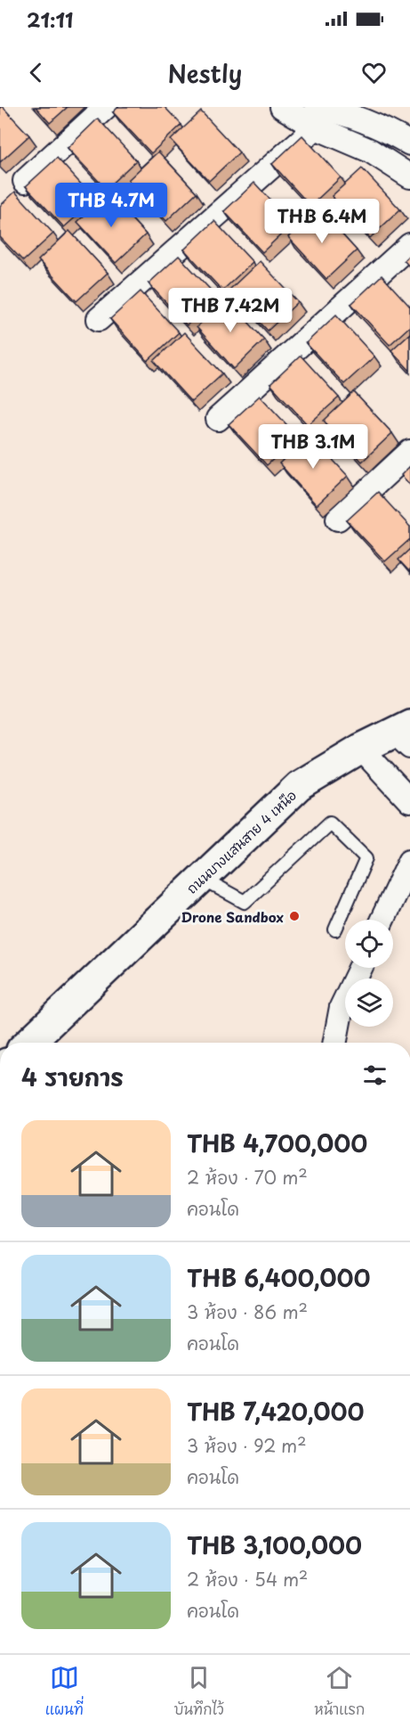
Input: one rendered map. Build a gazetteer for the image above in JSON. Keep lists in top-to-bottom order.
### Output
{
  "streets": {
    "street": ["ถนนบางแสนสาย 4 เหนือ"]
  },
  "places": ["Drone Sandbox"],
  "page": {
    "status": "21:11",
    "header": "Nestly",
    "price": [
      "THB 4.7M",
      "THB 6.4M",
      "THB 7.42M",
      "THB 3.1M"
    ],
    "heading": "4 รายการ",
    "list": [
      {
        "name": "THB 4,700,000",
        "note": "2 ห้อง · 70 m² · คอนโด"
      },
      {
        "name": "THB 6,400,000",
        "note": "3 ห้อง · 86 m² · คอนโด"
      },
      {
        "name": "THB 7,420,000",
        "note": "3 ห้อง · 92 m² · คอนโด"
      },
      {
        "name": "THB 3,100,000",
        "note": "2 ห้อง · 54 m² · คอนโด"
      }
    ],
    "tabs": ["แผนที่", "บันทึกไว้", "หน้าแรก"]
  }
}
